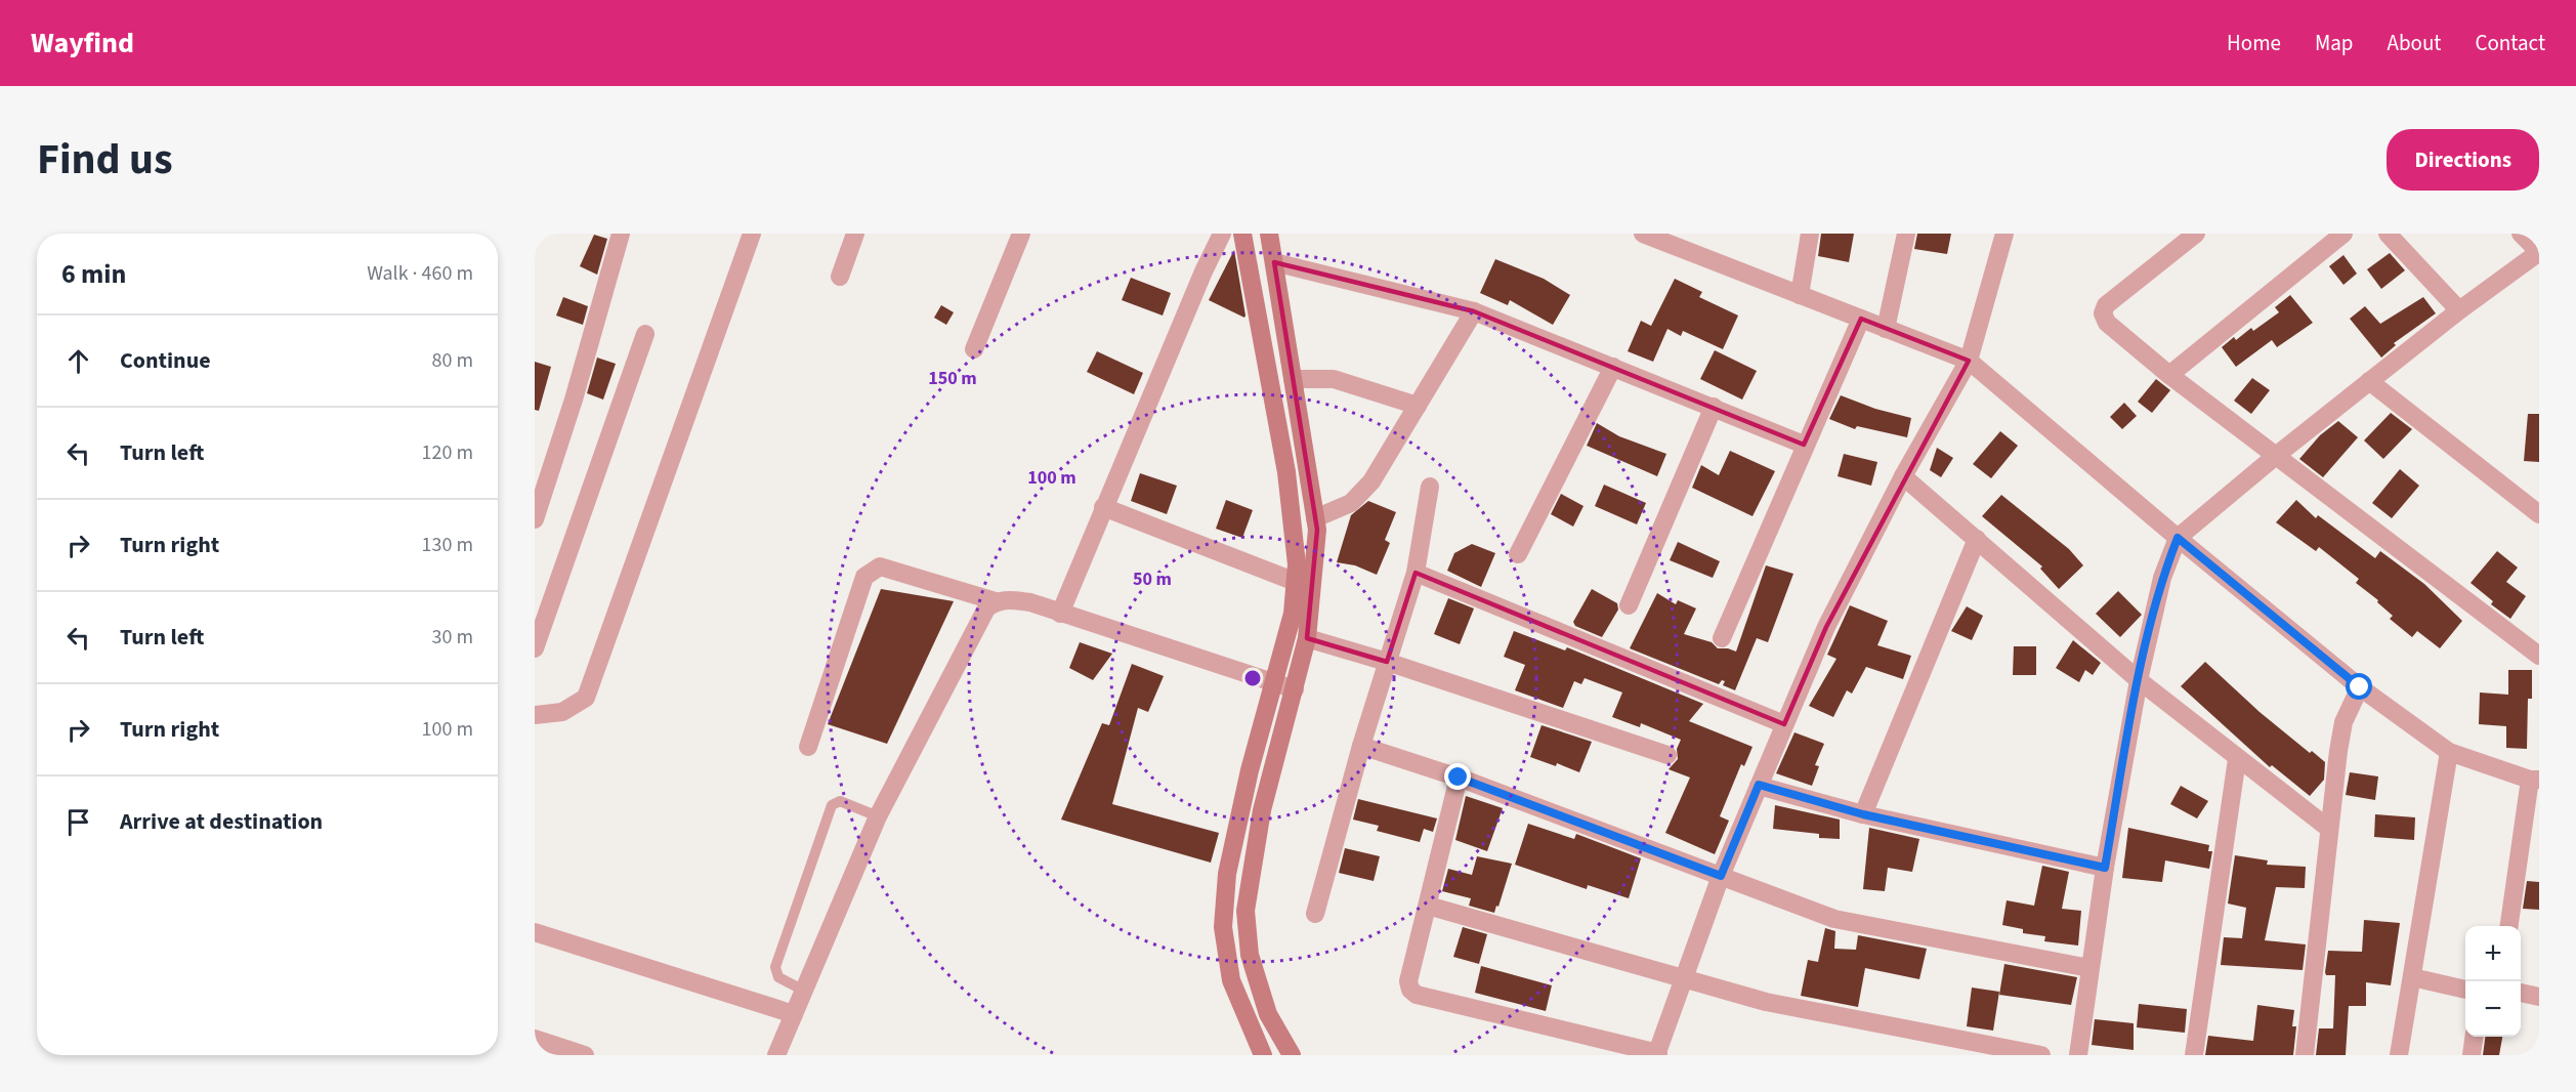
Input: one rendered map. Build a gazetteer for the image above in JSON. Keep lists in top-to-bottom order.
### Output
{
  "page": {
    "header": "Wayfind",
    "nav": [
      "Home",
      "Map",
      "About",
      "Contact"
    ],
    "title": "Find us",
    "buttons": "Directions",
    "heading": ["6 min", "Walk · 460 m"],
    "list": [
      ["Continue", "80 m"],
      ["Turn left", "120 m"],
      ["Turn right", "130 m"],
      ["Turn left", "30 m"],
      ["Turn right", "100 m"],
      "Arrive at destination"
    ],
    "map_buttons": ["+", "−"]
  },
  "rings": ["150 m", "100 m", "50 m"]
}
